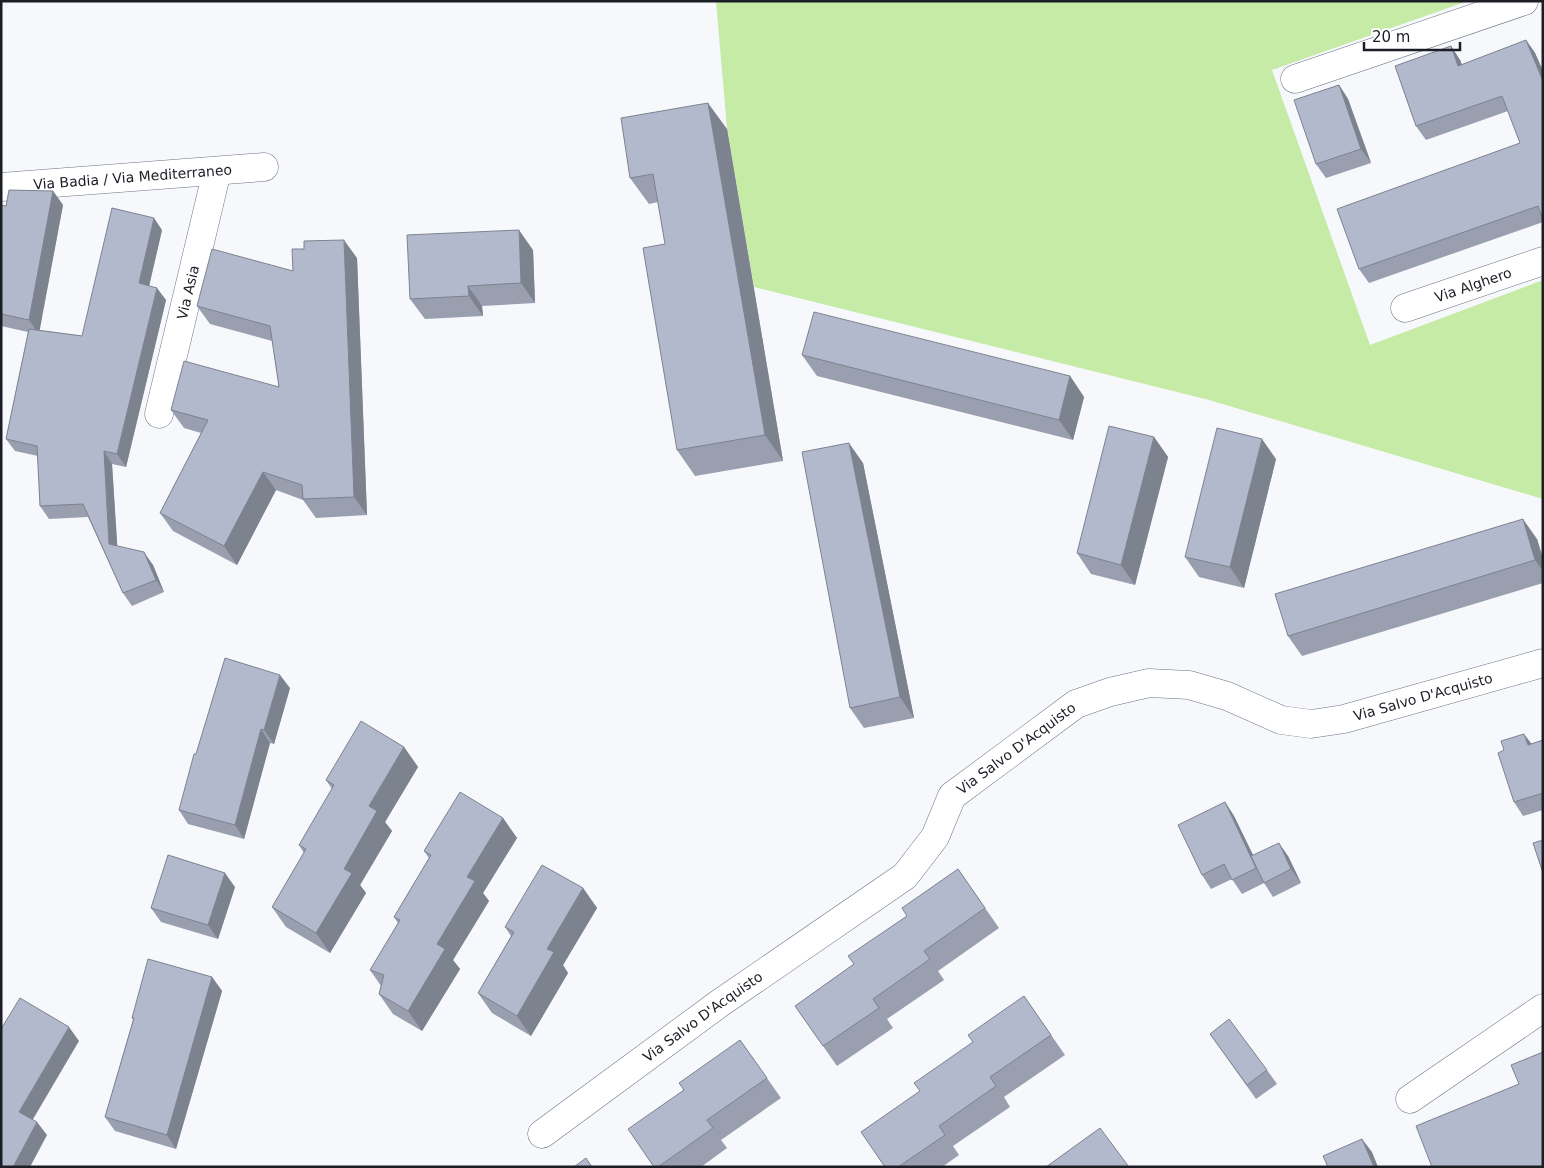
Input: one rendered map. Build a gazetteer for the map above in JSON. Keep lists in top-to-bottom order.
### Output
{
  "streets": {
    "street": [
      "Via Badia / Via Mediterraneo",
      "Via Alghero",
      "Via Asia",
      "Via Salvo D'Acquisto"
    ]
  },
  "crossings": [
    ["Via Badia / Via Mediterraneo", "Via Asia"]
  ],
  "scale_bar": "20 m"
}
